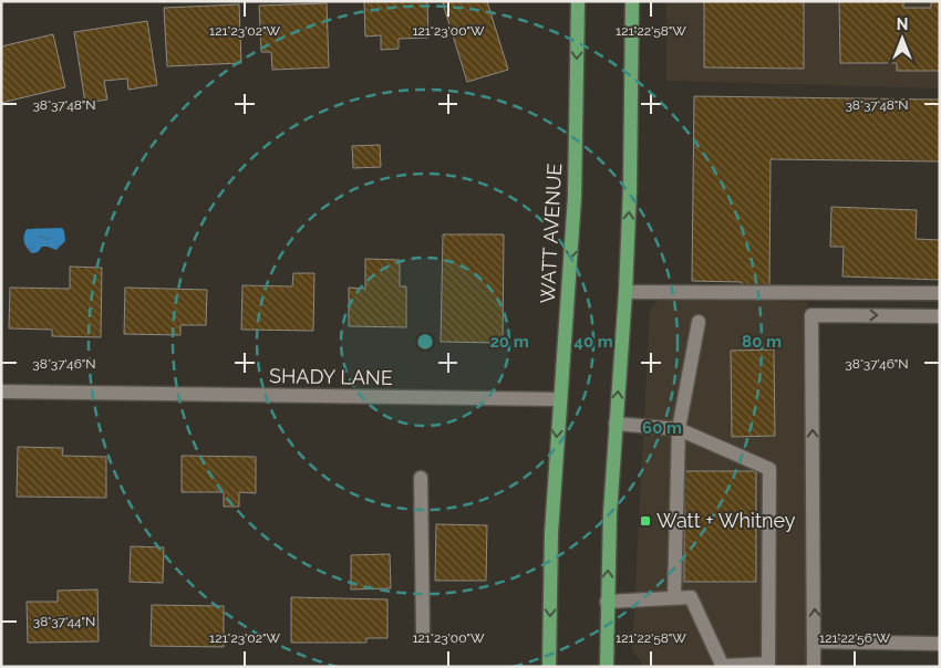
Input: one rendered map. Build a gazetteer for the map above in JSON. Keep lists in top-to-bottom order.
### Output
{
  "streets": {
    "main road": ["WATT AVENUE"],
    "street": ["SHADY LANE"]
  },
  "crossings": [
    ["WATT AVENUE", "SHADY LANE"]
  ],
  "places": {
    "transit": ["Watt + Whitney"]
  },
  "north": "top",
  "coordinates": [
    "121°23'02\"W",
    "121°23'00\"W",
    "121°22'58\"W",
    "38°37'48\"N",
    "38°37'46\"N",
    "38°37'44\"N",
    "121°22'56\"W"
  ],
  "rings": [
    "20 m",
    "40 m",
    "80 m",
    "60 m"
  ]
}
